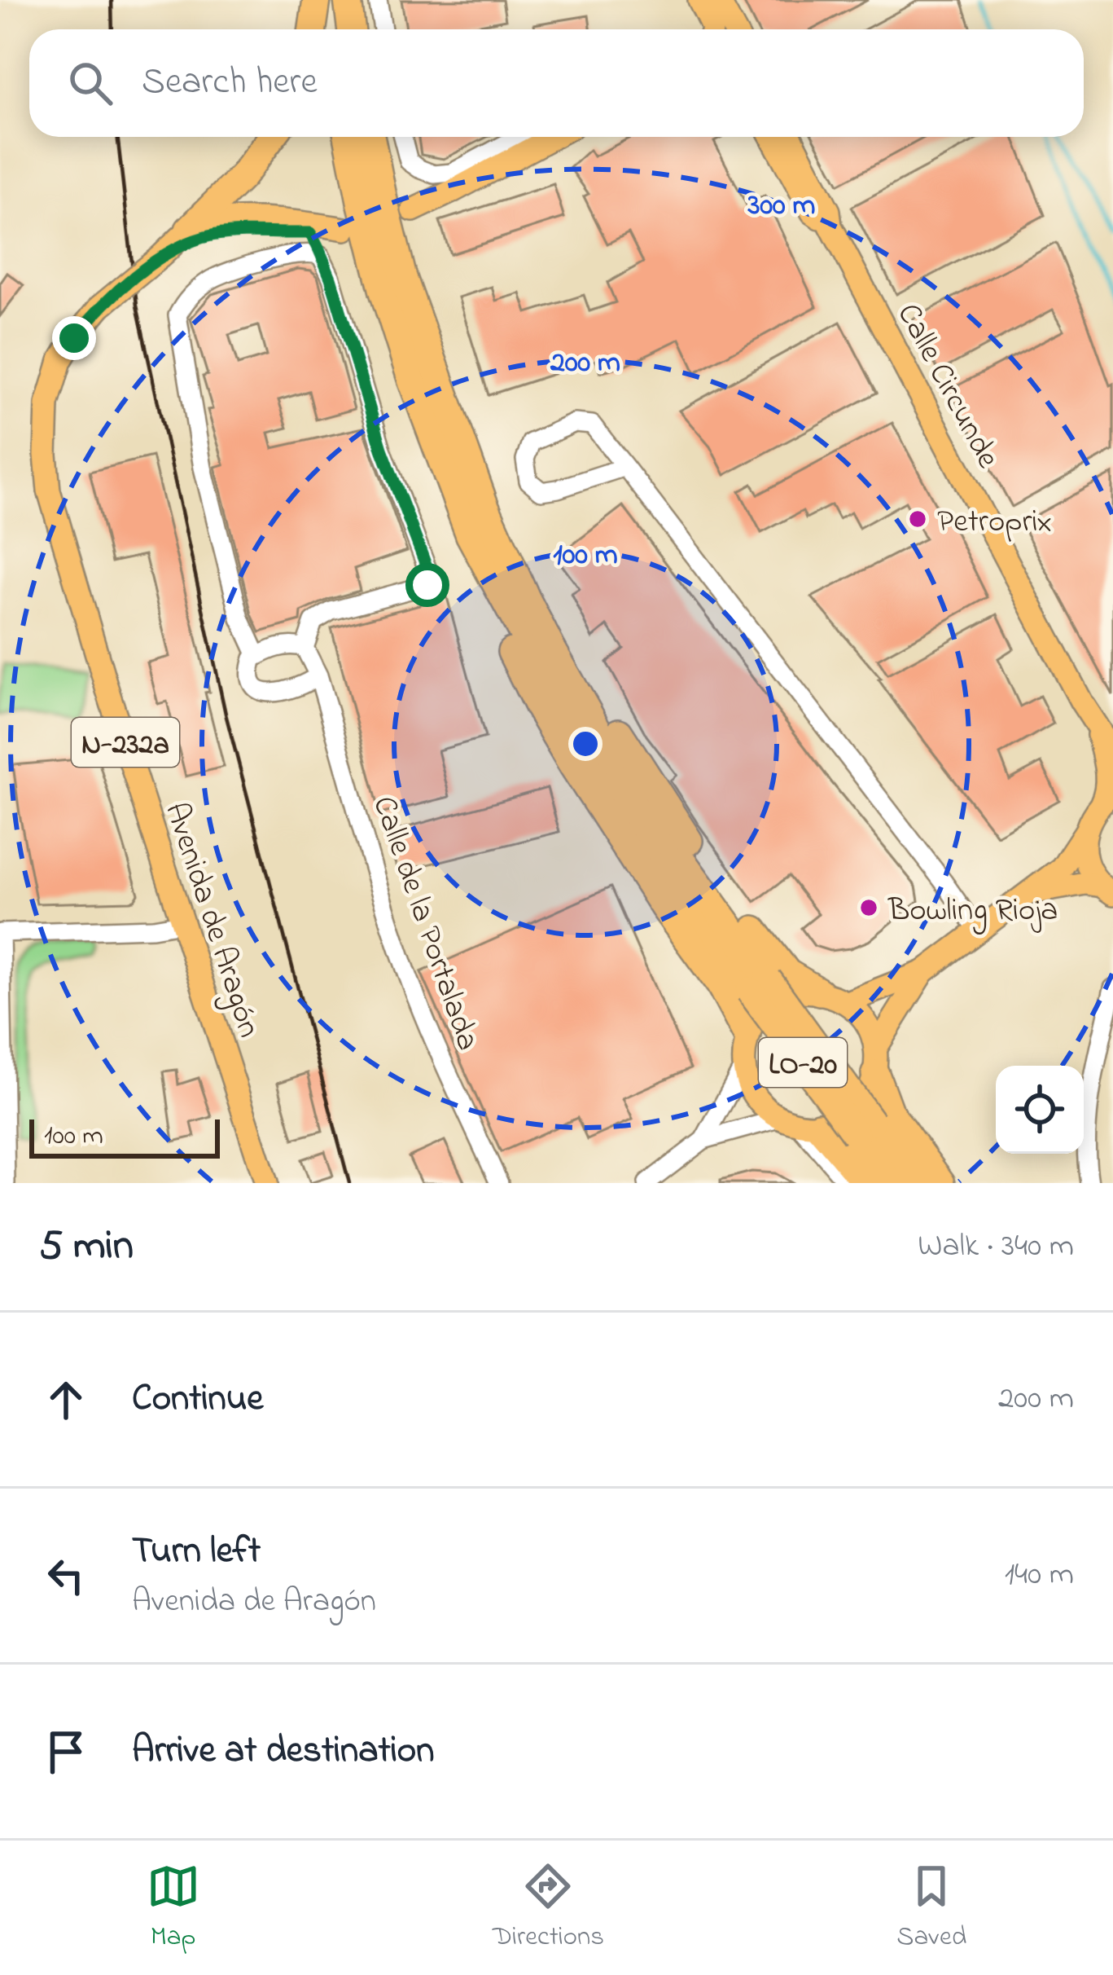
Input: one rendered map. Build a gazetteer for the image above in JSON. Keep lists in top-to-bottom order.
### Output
{
  "streets": {
    "highway": ["LO-20"],
    "main road": ["Calle Circunde", "N-232a", "Avenida de Aragón"],
    "street": ["Calle de la Portalada"]
  },
  "places": ["Petroprix", "Bowling Rioja"],
  "scale_bar": "100 m",
  "page": {
    "search": "Search here",
    "scale": "100 m",
    "heading": ["5 min", "Walk · 340 m"],
    "list": [
      ["Continue", "200 m"],
      ["Turn left", "Avenida de Aragón", "140 m"],
      "Arrive at destination"
    ],
    "nav": ["Map", "Directions", "Saved"]
  },
  "rings": ["300 m", "200 m", "100 m"]
}
